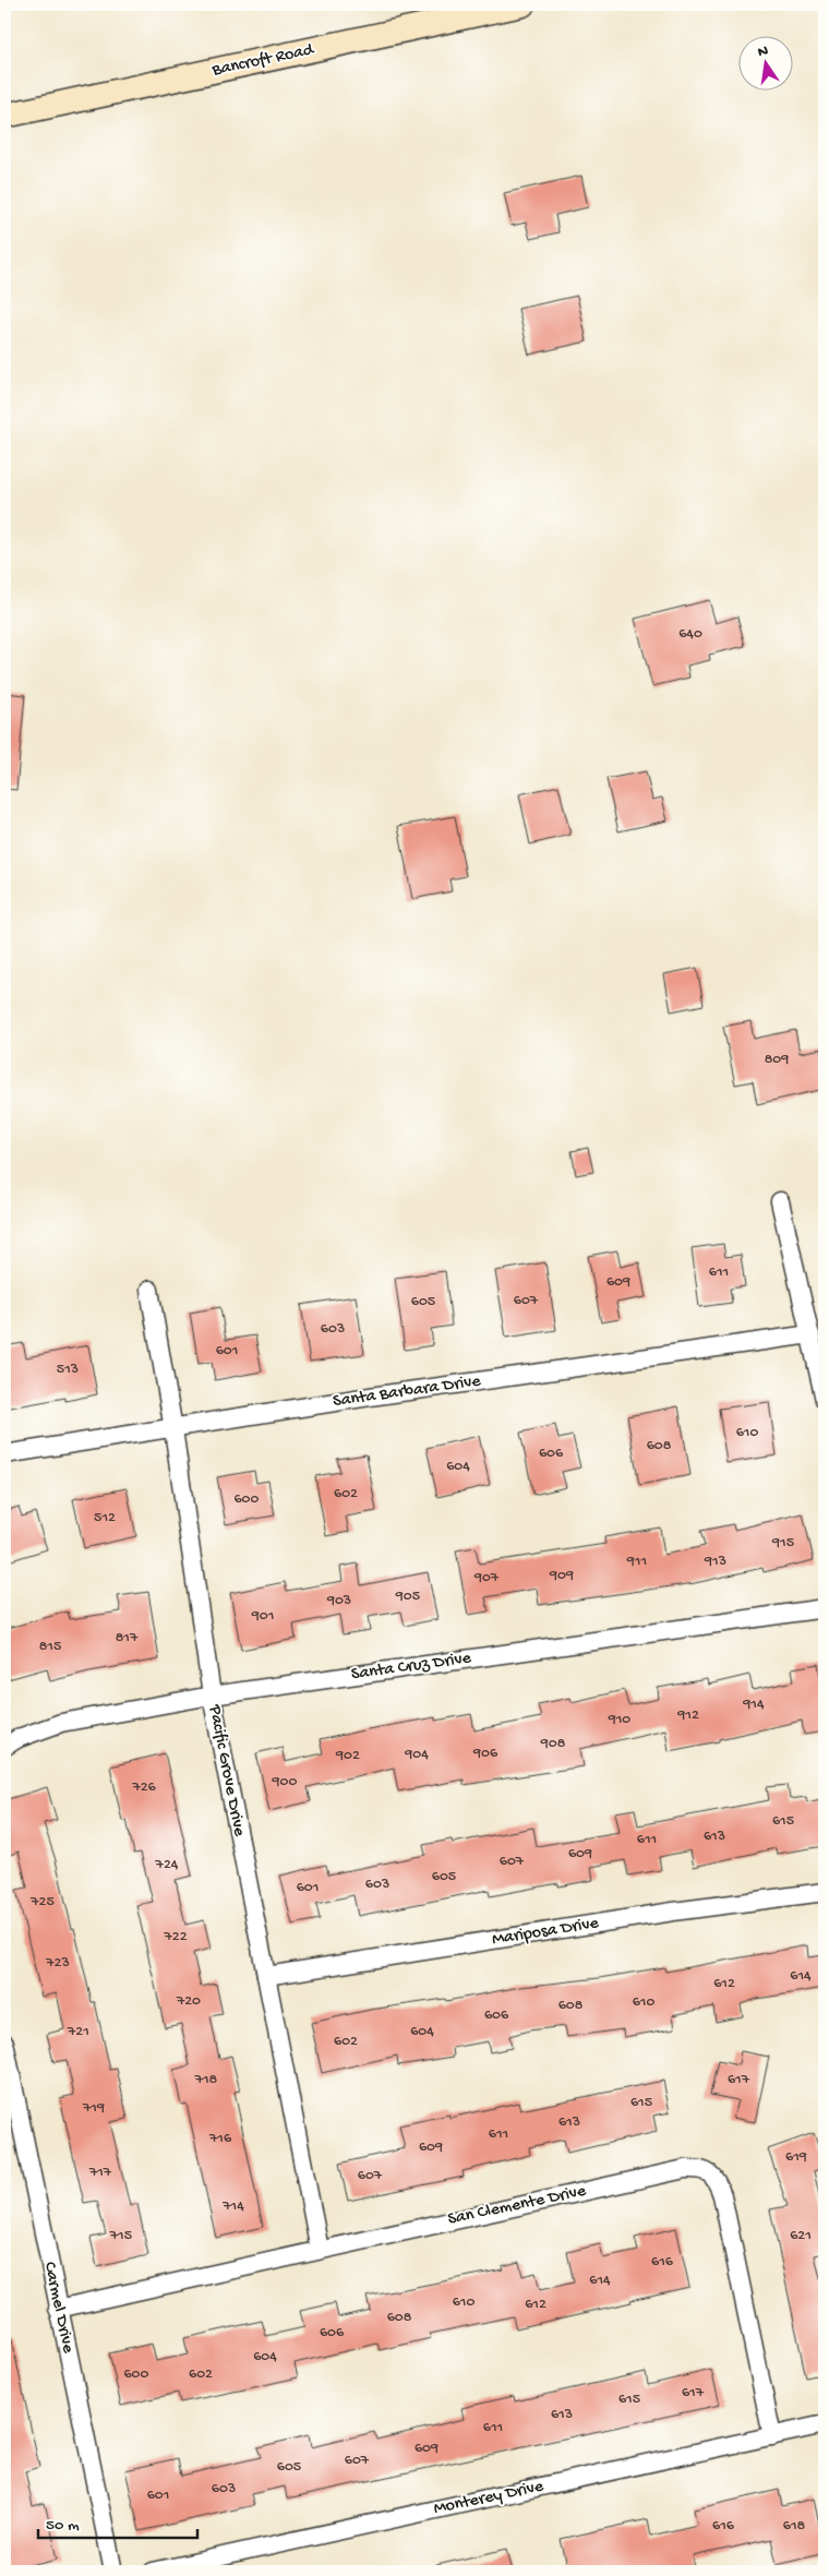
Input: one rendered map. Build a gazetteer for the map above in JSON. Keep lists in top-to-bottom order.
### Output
{
  "streets": {
    "street": [
      "Bancroft Road",
      "Santa Barbara Drive",
      "Santa Cruz Drive",
      "Pacific Grove Drive",
      "Mariposa Drive",
      "San Clemente Drive",
      "Carmel Drive",
      "Monterey Drive"
    ]
  },
  "crossings": [
    ["Santa Barbara Drive", "Pacific Grove Drive"],
    ["Santa Cruz Drive", "Pacific Grove Drive"],
    ["Pacific Grove Drive", "Mariposa Drive"],
    ["Pacific Grove Drive", "San Clemente Drive"],
    ["San Clemente Drive", "Carmel Drive"],
    ["San Clemente Drive", "Monterey Drive"]
  ],
  "house_numbers": [
    "640",
    "809",
    "611",
    "609",
    "607",
    "605",
    "603",
    "601",
    "513",
    "610",
    "608",
    "606",
    "604",
    "602",
    "600",
    "512",
    "915",
    "911",
    "913",
    "909",
    "907",
    "905",
    "903",
    "901",
    "817",
    "815",
    "914",
    "912",
    "910",
    "908",
    "906",
    "904",
    "902",
    "900",
    "726",
    "615",
    "613",
    "611",
    "609",
    "607",
    "724",
    "605",
    "603",
    "601",
    "725",
    "722",
    "723",
    "614",
    "612",
    "720",
    "610",
    "608",
    "606",
    "721",
    "604",
    "602",
    "718",
    "617",
    "615",
    "719",
    "613",
    "611",
    "716",
    "609",
    "619",
    "717",
    "607",
    "714",
    "715",
    "621",
    "616",
    "614",
    "610",
    "612",
    "608",
    "606",
    "604",
    "600",
    "602",
    "617",
    "615",
    "613",
    "611",
    "609",
    "607",
    "605",
    "603",
    "601",
    "616",
    "618"
  ],
  "scale_bar": "50 m",
  "north": "top"
}
